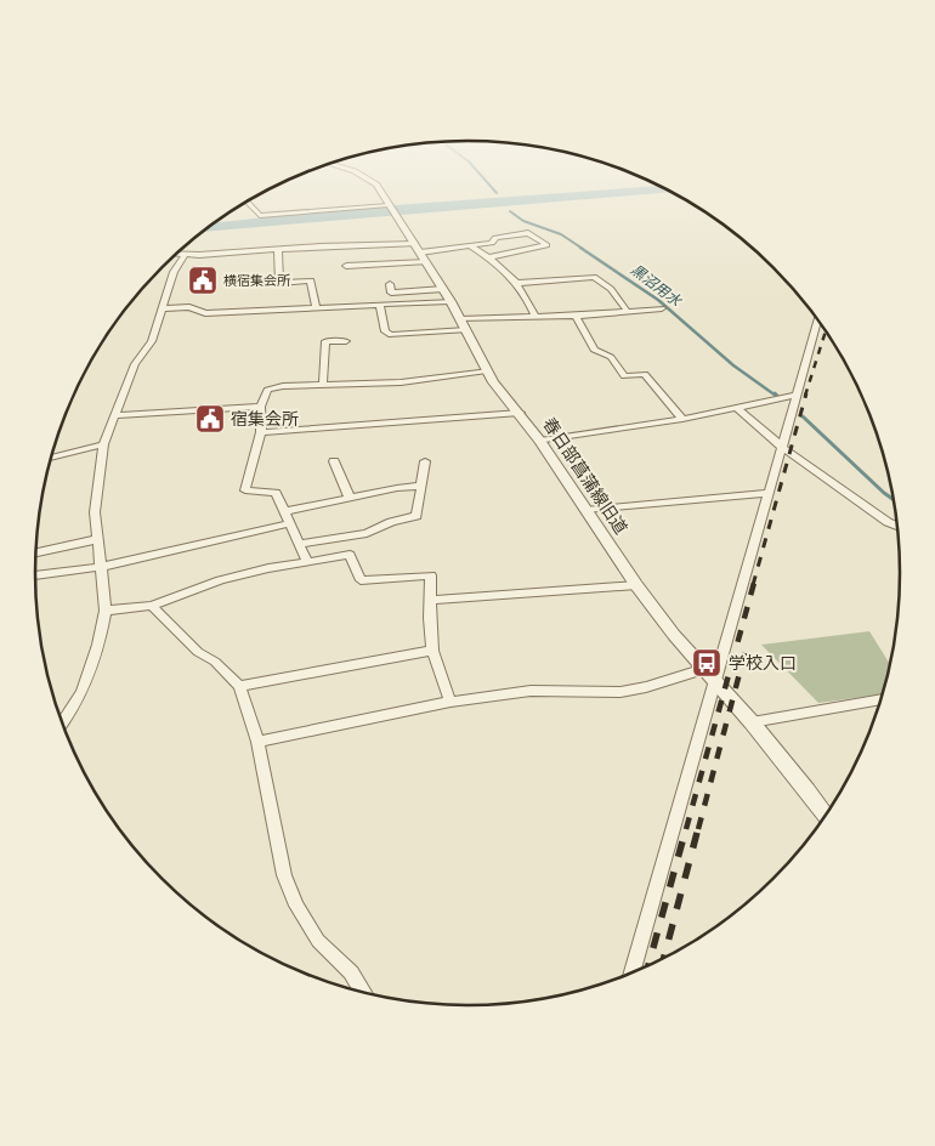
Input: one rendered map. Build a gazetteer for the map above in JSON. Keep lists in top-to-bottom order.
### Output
{
  "streets": {
    "street": ["春日部菖蒲線旧道"]
  },
  "water": ["黒沼用水"],
  "places": {
    "public building": ["横宿集会所", "宿集会所"],
    "bus stop": ["学校入口"]
  }
}
